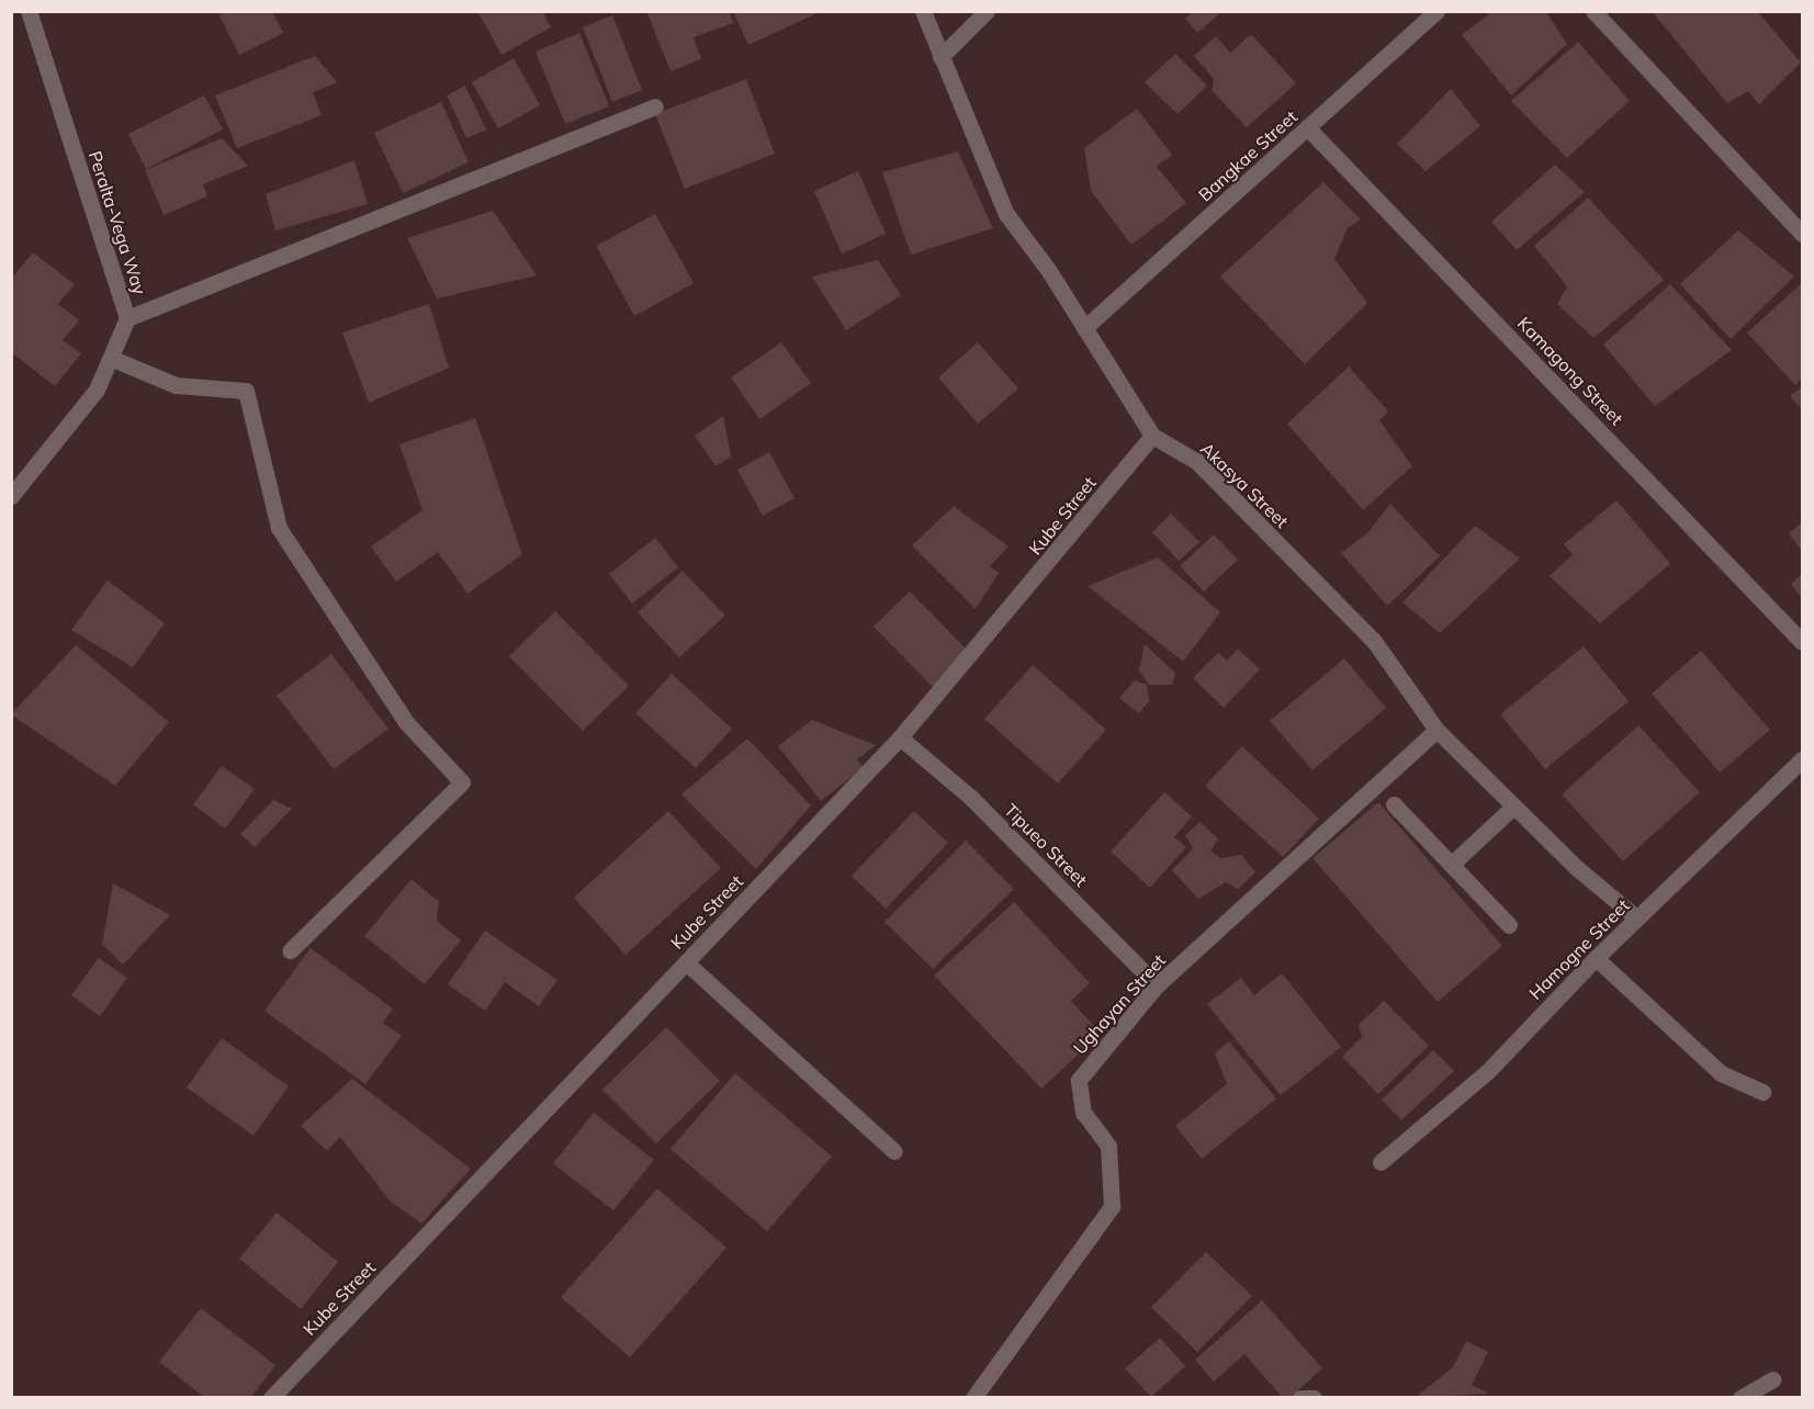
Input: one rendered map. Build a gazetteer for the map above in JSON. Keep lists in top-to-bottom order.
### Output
{
  "streets": {
    "street": [
      "Bangkae Street",
      "Peralta-Vega Way",
      "Kamagong Street",
      "Akasya Street",
      "Kube Street",
      "Tipueo Street",
      "Hamogne Street",
      "Ughayan Street"
    ]
  },
  "crossings": [
    ["Bangkae Street", "Kamagong Street"],
    ["Bangkae Street", "Akasya Street"],
    ["Akasya Street", "Kube Street"],
    ["Akasya Street", "Hamogne Street"],
    ["Akasya Street", "Ughayan Street"],
    ["Kube Street", "Tipueo Street"],
    ["Tipueo Street", "Ughayan Street"]
  ]
}
